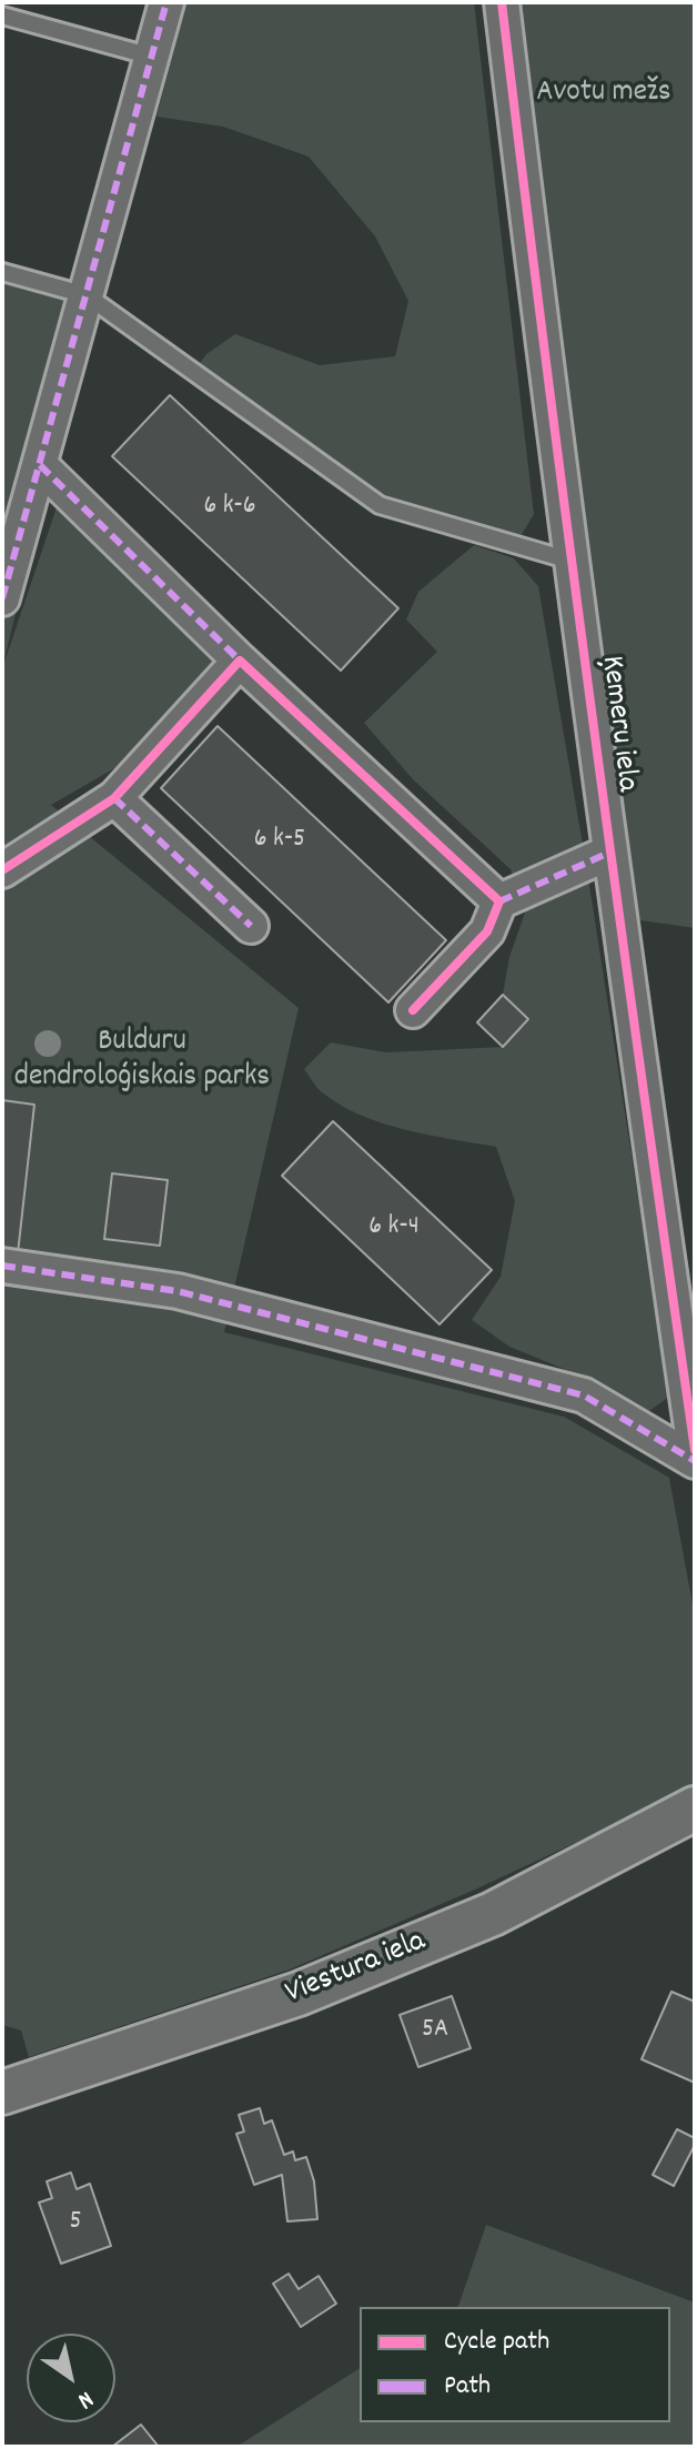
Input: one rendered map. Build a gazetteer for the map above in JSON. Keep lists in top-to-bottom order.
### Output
{
  "streets": {
    "street": ["Ķemeru iela", "Viestura iela"]
  },
  "parks": ["Avotu mežs", "Bulduru dendroloģiskais parks"],
  "house_numbers": [
    "6 k-6",
    "6 k-5",
    "6 k-4",
    "5A",
    "5"
  ],
  "legend": ["Cycle path", "Path"],
  "north": "bottom right"
}
